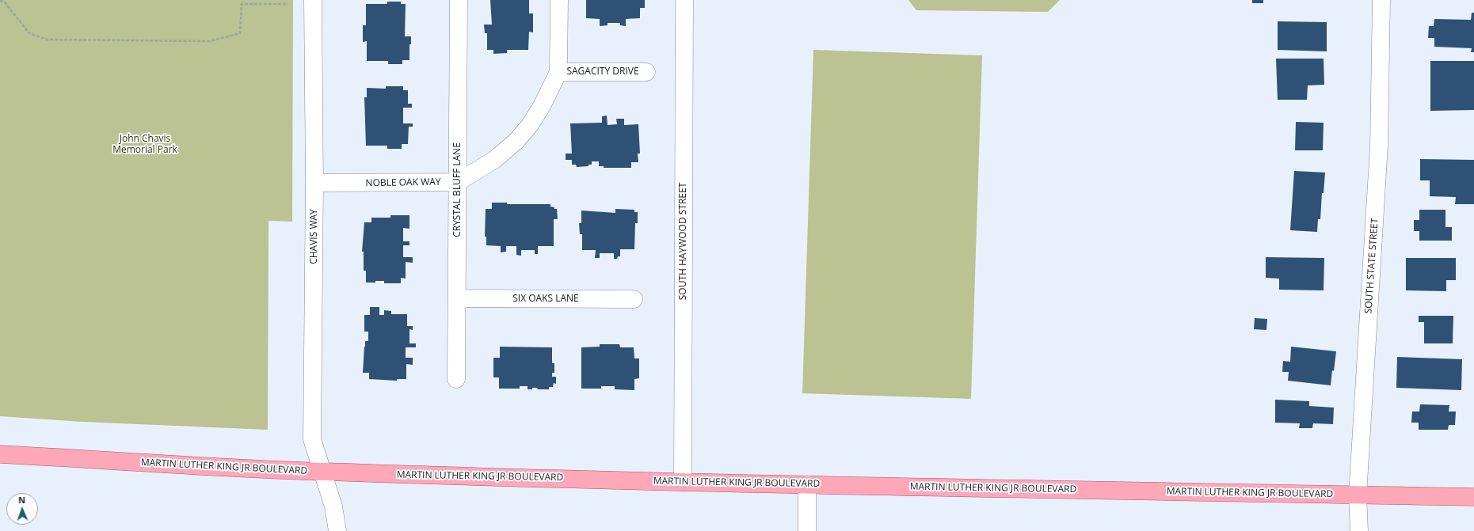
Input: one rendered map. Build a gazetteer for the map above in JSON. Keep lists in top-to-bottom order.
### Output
{
  "streets": {
    "main road": ["MARTIN LUTHER KING JR BOULEVARD"],
    "street": [
      "SAGACITY DRIVE",
      "NOBLE OAK WAY",
      "CRYSTAL BLUFF LANE",
      "CHAVIS WAY",
      "SOUTH HAYWOOD STREET",
      "SOUTH STATE STREET",
      "SIX OAKS LANE"
    ]
  },
  "crossings": [
    ["NOBLE OAK WAY", "CRYSTAL BLUFF LANE"],
    ["NOBLE OAK WAY", "CHAVIS WAY"],
    ["CRYSTAL BLUFF LANE", "SIX OAKS LANE"],
    ["CHAVIS WAY", "MARTIN LUTHER KING JR BOULEVARD"],
    ["SOUTH HAYWOOD STREET", "MARTIN LUTHER KING JR BOULEVARD"],
    ["SOUTH STATE STREET", "MARTIN LUTHER KING JR BOULEVARD"]
  ],
  "parks": ["John Chavis Memorial Park"],
  "north": "top"
}
